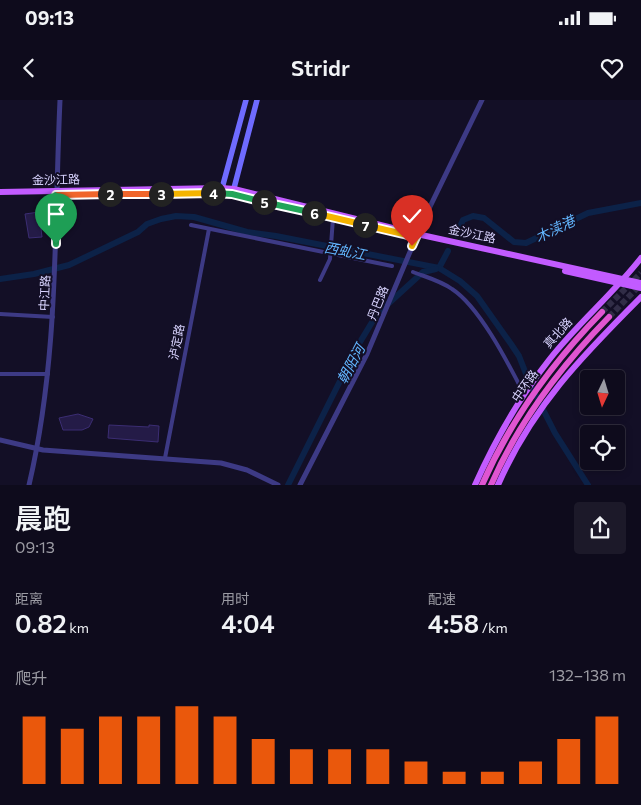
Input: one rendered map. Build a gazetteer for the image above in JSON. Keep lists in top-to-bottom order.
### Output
{
  "streets": {
    "highway": ["中环路"],
    "main road": ["金沙江路", "真北路"],
    "street": ["中江路", "丹巴路", "泸定路"]
  },
  "crossings": [
    ["金沙江路", "中江路"],
    ["金沙江路", "丹巴路"],
    ["金沙江路", "真北路"],
    ["真北路", "中环路"]
  ],
  "water": ["木渎港", "西虬江", "朝阳河"],
  "north": "bottom",
  "page": {
    "status": "09:13",
    "header": "Stridr",
    "pins": [
      "4",
      "2",
      "3",
      "5",
      "6",
      "7"
    ],
    "heading": ["晨跑", "09:13"],
    "stats": [
      ["距离", "0.82 km"],
      ["用时", "4:04"],
      ["配速", "4:58 /km"]
    ],
    "chart": ["爬升", "132–138 m"]
  }
}
